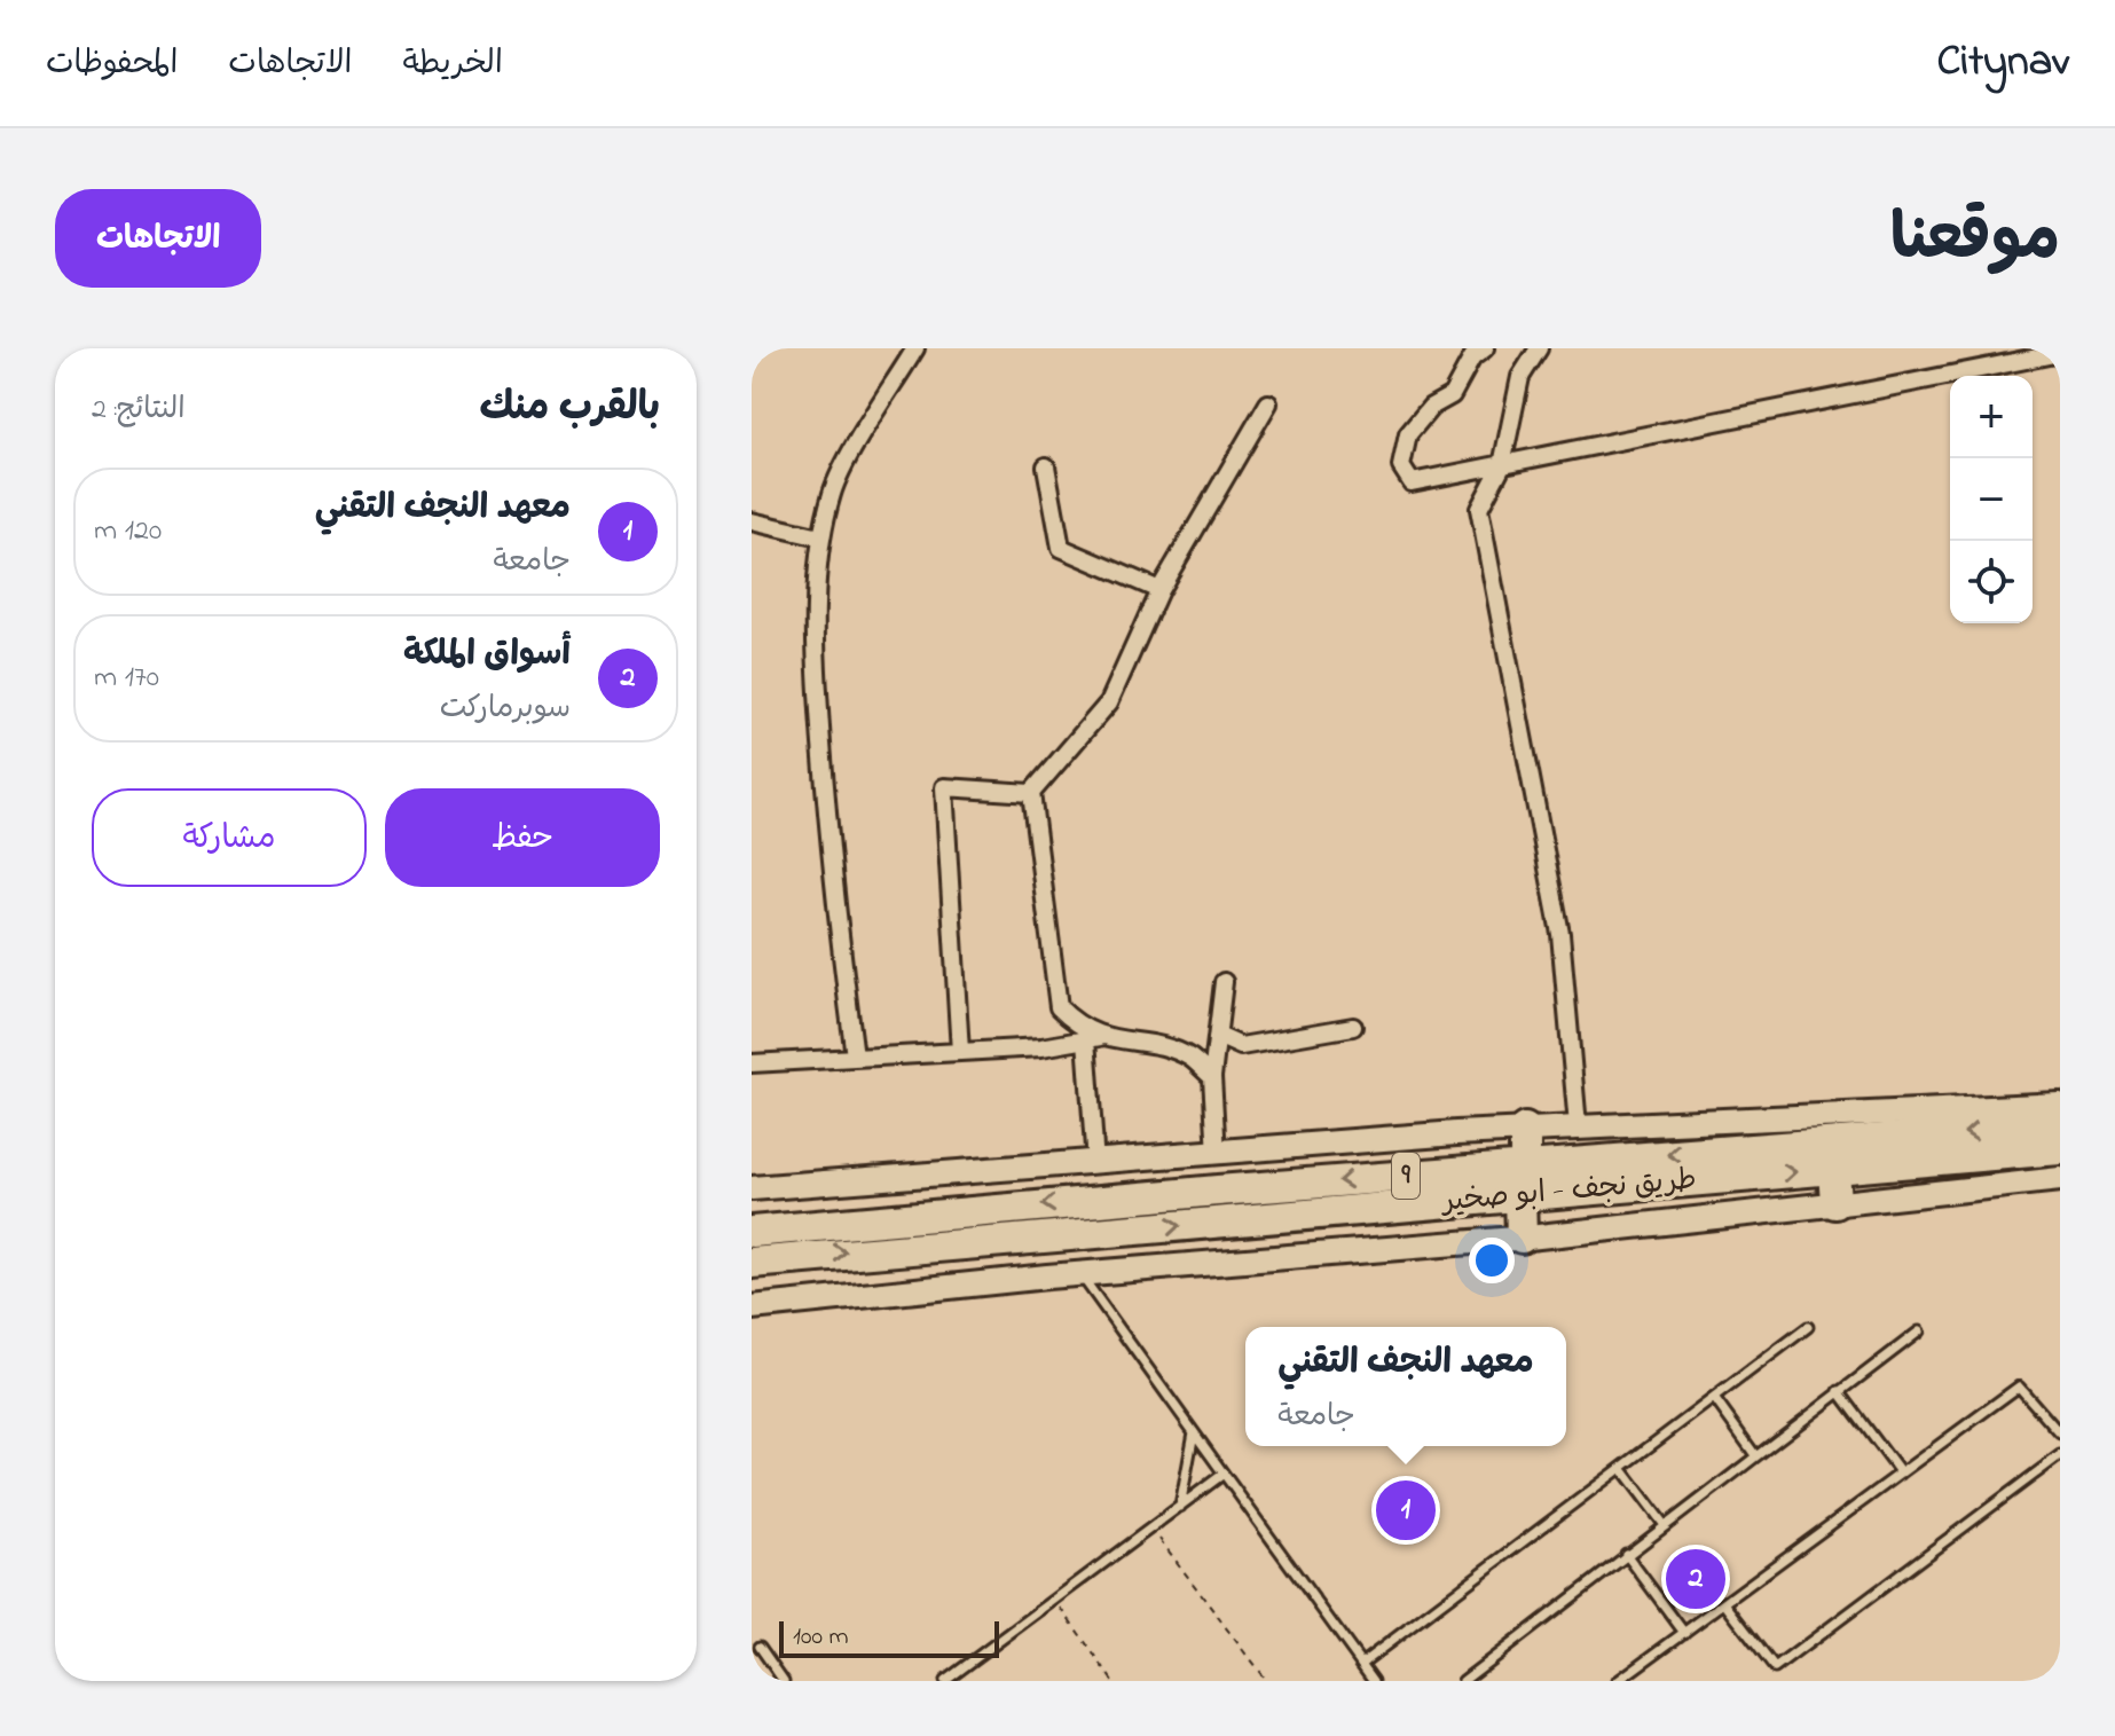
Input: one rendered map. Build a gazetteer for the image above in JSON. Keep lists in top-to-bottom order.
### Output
{
  "streets": {
    "highway": ["9", "طريق نجف - ابو صخير"]
  },
  "scale_bar": "100 m",
  "page": {
    "header": "Citynav",
    "nav": ["الخريطة", "الاتجاهات", "المحفوظات"],
    "title": "موقعنا",
    "buttons": [
      "الاتجاهات",
      ["حفظ", "مشاركة"]
    ],
    "heading": ["بالقرب منك", "النتائج: 2"],
    "map_buttons": ["+", "−"],
    "list": [
      {
        "mark": "1",
        "name": "معهد النجف التقني",
        "note": "جامعة",
        "value": "120 m"
      },
      {
        "mark": "2",
        "name": "أسواق الملكة",
        "note": "سوبرماركت",
        "value": "170 m"
      }
    ],
    "popup": ["معهد النجف التقني", "جامعة"],
    "pins": ["1", "2"],
    "scale": "100 m"
  }
}
